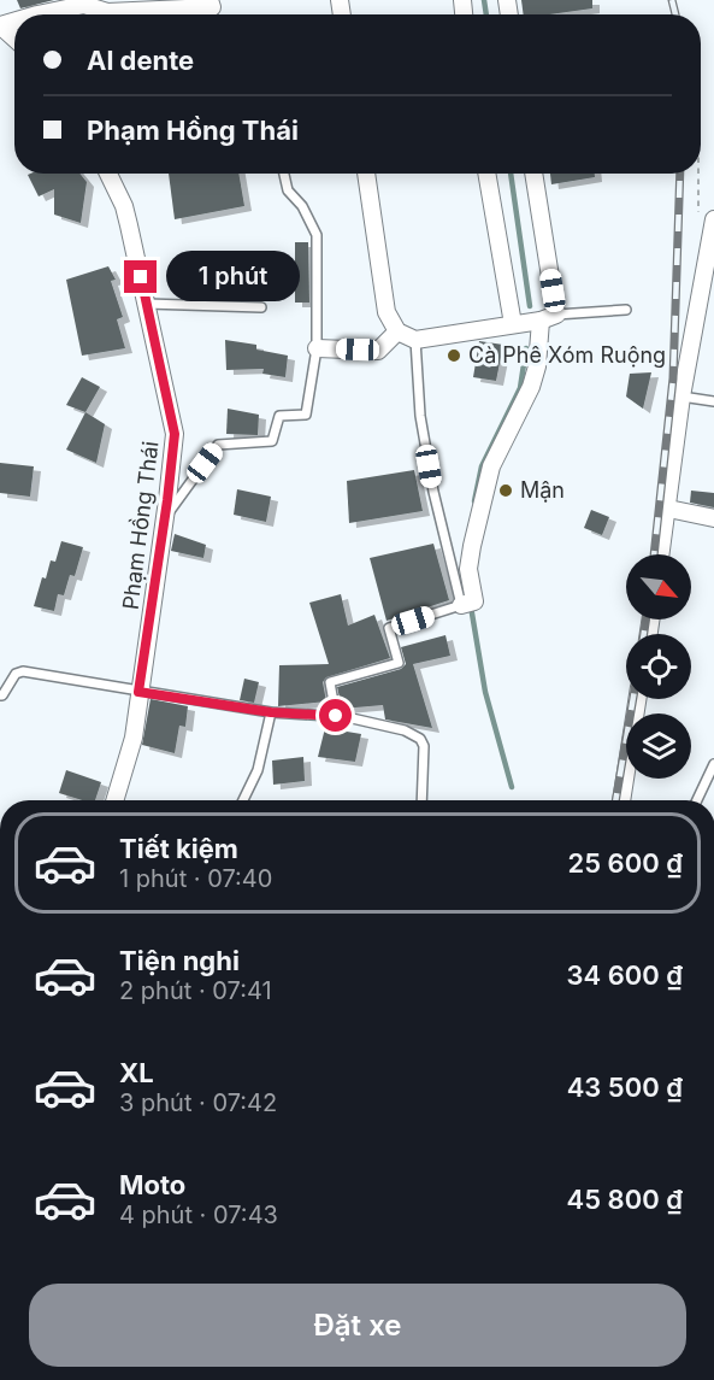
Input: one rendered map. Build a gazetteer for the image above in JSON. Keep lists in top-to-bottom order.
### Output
{
  "streets": {
    "street": ["Phạm Hồng Thái"]
  },
  "places": ["Cà Phê Xóm Ruộng", "Mận"],
  "north": "bottom right",
  "page": {
    "banner": ["Al dente", "Phạm Hồng Thái"],
    "bubble": "1 phút",
    "list": [
      {
        "name": "Tiết kiệm",
        "note": "1 phút · 07:40",
        "value": "25 600 ₫"
      },
      {
        "name": "Tiện nghi",
        "note": "2 phút · 07:41",
        "value": "34 600 ₫"
      },
      {
        "name": "XL",
        "note": "3 phút · 07:42",
        "value": "43 500 ₫"
      },
      {
        "name": "Moto",
        "note": "4 phút · 07:43",
        "value": "45 800 ₫"
      }
    ],
    "buttons": "Đặt xe"
  }
}
